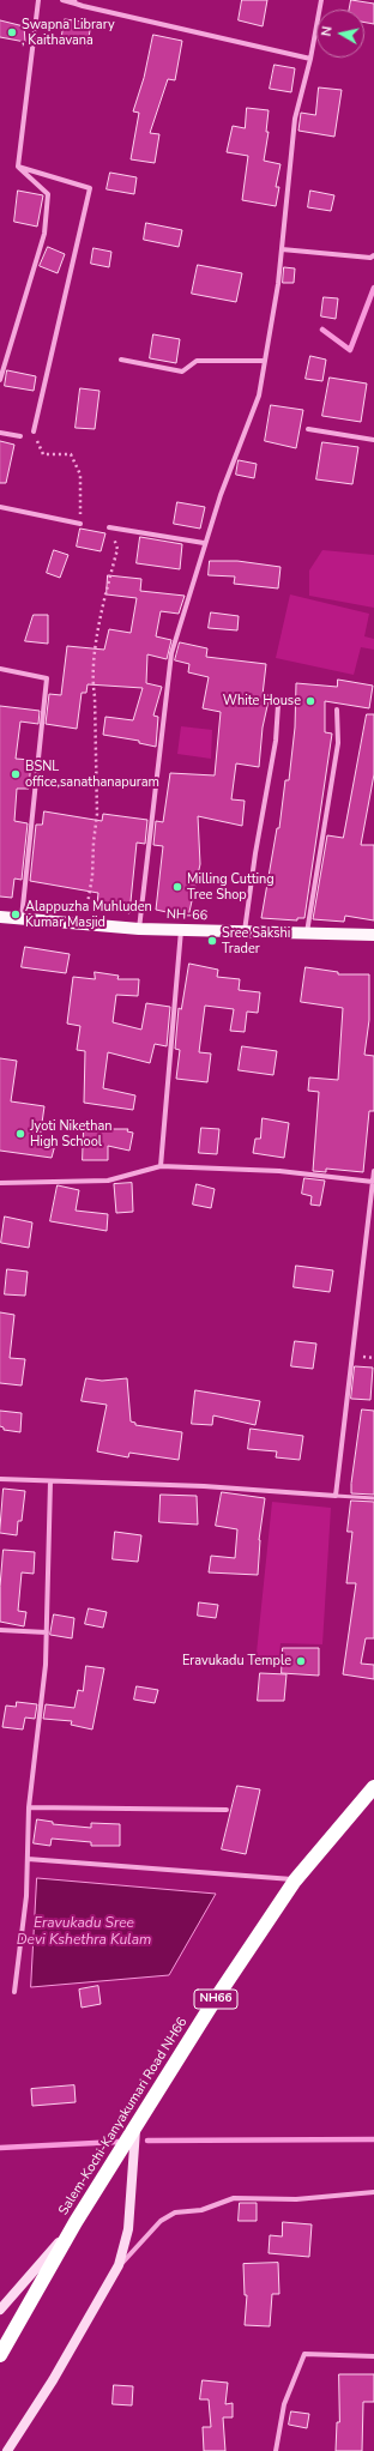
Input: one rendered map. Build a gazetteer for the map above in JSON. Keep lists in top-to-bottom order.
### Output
{
  "streets": {
    "highway": ["NH66", "Salem-Kochi-Kanyakumari Road NH66"],
    "main road": ["NH-66"]
  },
  "water": ["Eravukadu Sree Devi Kshethra Kulam"],
  "places": [
    "Swapna Library , Kaithavana",
    "White House",
    "BSNL office,sanathanapuram",
    "Milling Cutting Tree Shop",
    "Alappuzha Muhluden Kumar Masjid",
    "Sree Sakshi Trader",
    "Jyoti Nikethan High School",
    "Eravukadu Temple"
  ],
  "north": "left"
}
